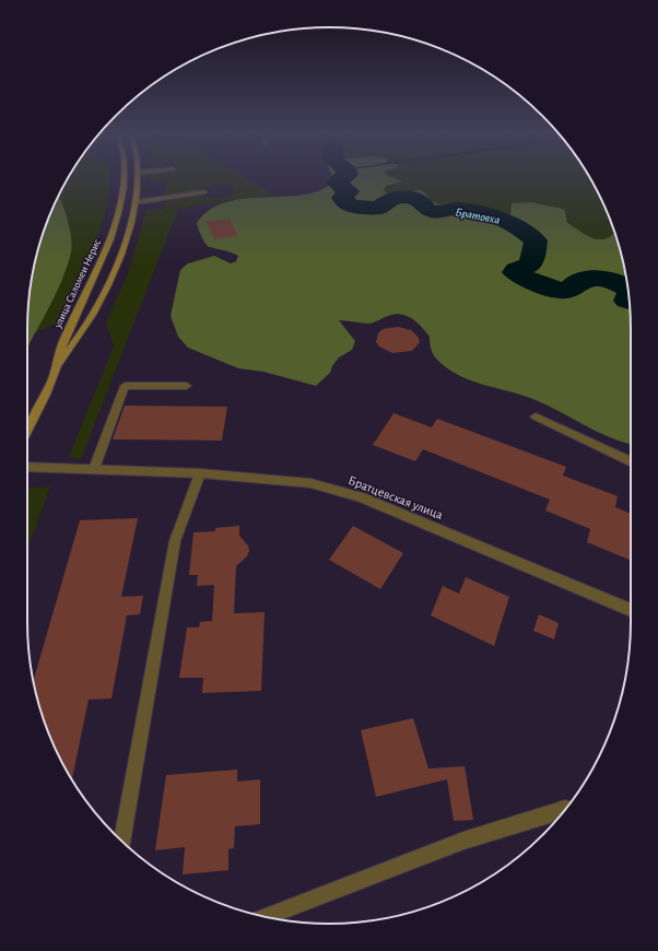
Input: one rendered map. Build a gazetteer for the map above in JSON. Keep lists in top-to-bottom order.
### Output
{
  "streets": {
    "main road": ["улица Саломеи Нерис"],
    "street": ["Братцевская улица"]
  },
  "water": ["Братовка"]
}
